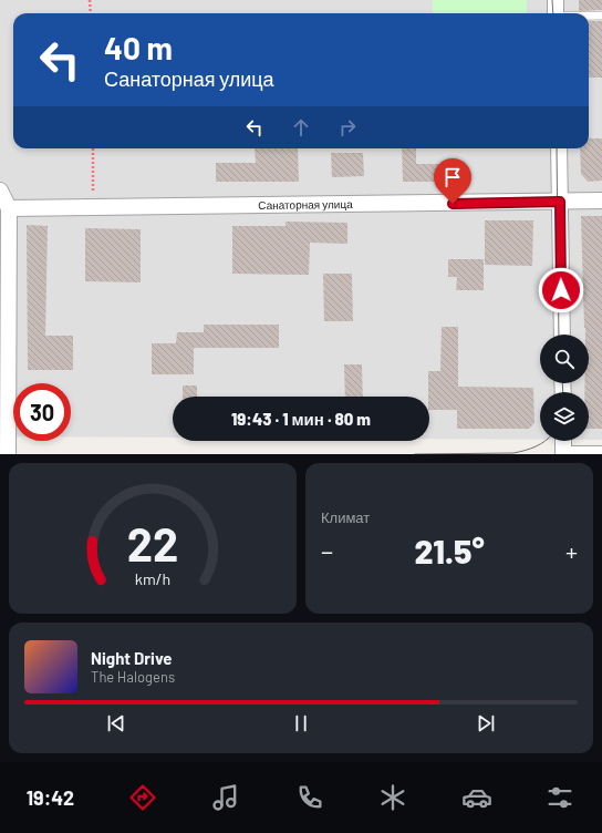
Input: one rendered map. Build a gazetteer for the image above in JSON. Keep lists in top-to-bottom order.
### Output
{
  "streets": {
    "street": ["Санаторная улица"]
  },
  "page": {
    "turn": ["40 m", "Санаторная улица"],
    "limit": "30",
    "trip": "19:43 · 1 мин · 80 m",
    "tile": "Климат",
    "heat": ["−", "21.5°", "+"],
    "song": ["Night Drive", "The Halogens"],
    "tabs": "19:42",
    "gauge": ["22", "km/h"]
  }
}
